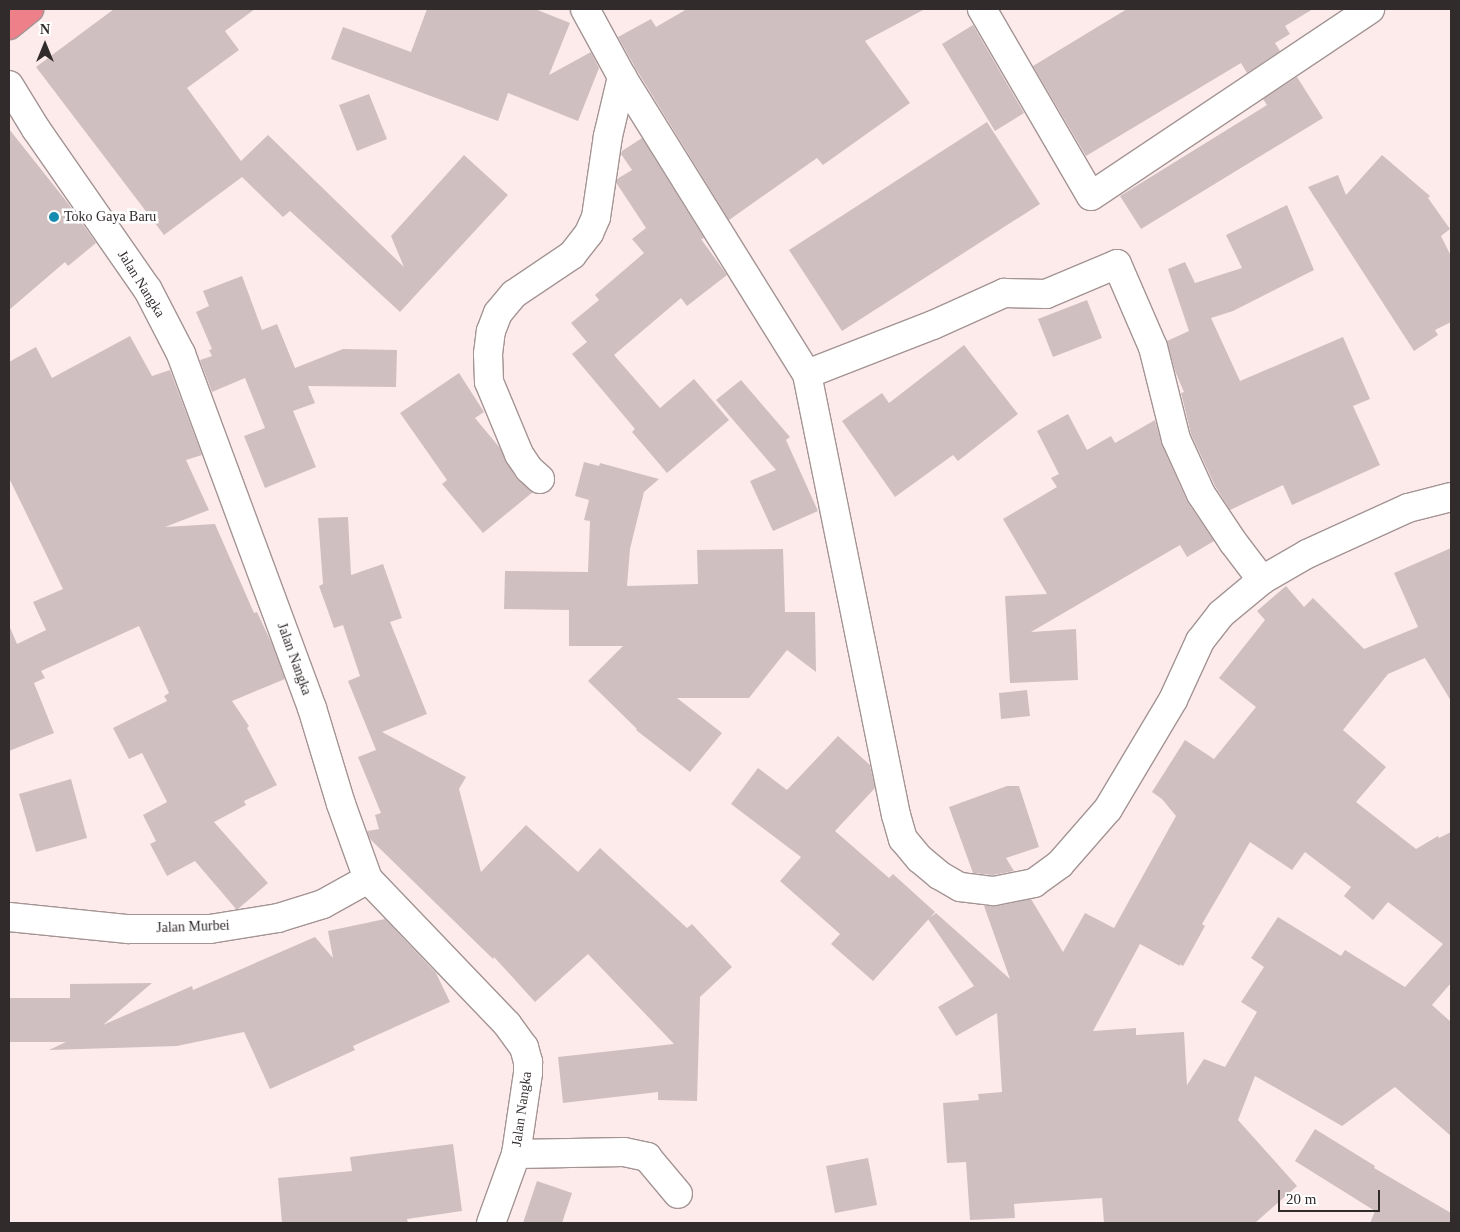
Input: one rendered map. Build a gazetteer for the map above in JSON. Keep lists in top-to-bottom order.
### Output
{
  "streets": {
    "street": ["Jalan Nangka", "Jalan Murbei"]
  },
  "crossings": [
    ["Jalan Nangka", "Jalan Murbei"]
  ],
  "places": ["Toko Gaya Baru"],
  "scale_bar": "20 m",
  "north": "top"
}
